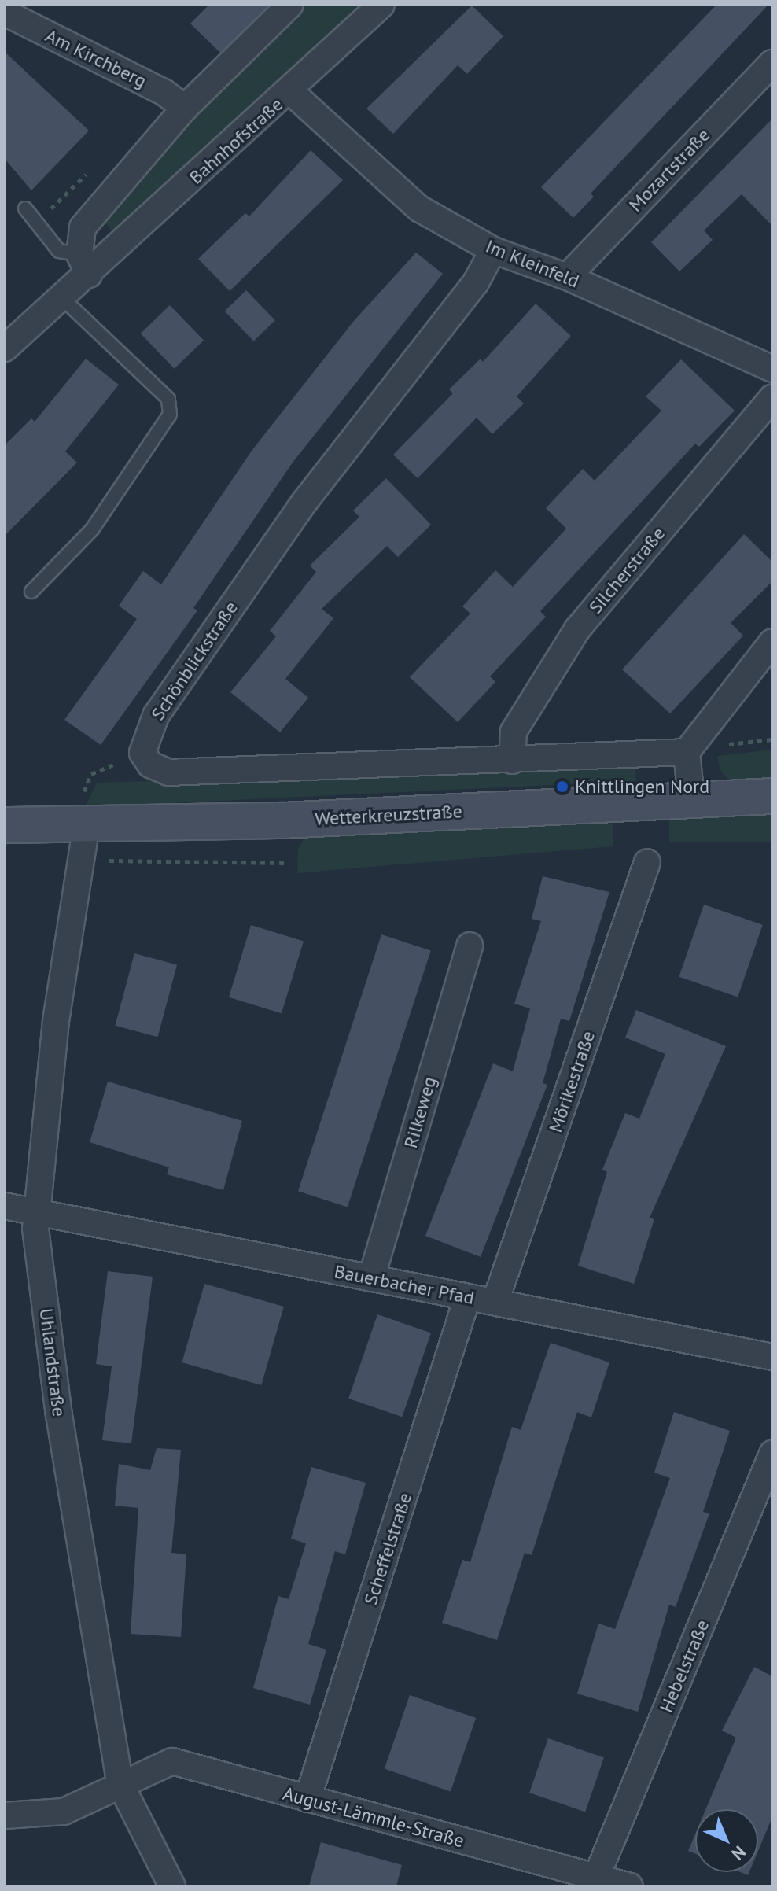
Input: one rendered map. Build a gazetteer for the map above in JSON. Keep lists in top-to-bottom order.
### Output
{
  "streets": {
    "main road": ["Wetterkreuzstraße"],
    "street": [
      "Am Kirchberg",
      "Bahnhofstraße",
      "Mozartstraße",
      "Im Kleinfeld",
      "Silcherstraße",
      "Schönblickstraße",
      "Mörikestraße",
      "Rilkeweg",
      "Bauerbacher Pfad",
      "Uhlandstraße",
      "Scheffelstraße",
      "Hebelstraße",
      "August-Lämmle-Straße"
    ]
  },
  "crossings": [
    ["Bahnhofstraße", "Im Kleinfeld"],
    ["Mozartstraße", "Im Kleinfeld"],
    ["Im Kleinfeld", "Schönblickstraße"],
    ["Silcherstraße", "Schönblickstraße"],
    ["Wetterkreuzstraße", "Uhlandstraße"],
    ["Mörikestraße", "Bauerbacher Pfad"],
    ["Rilkeweg", "Bauerbacher Pfad"],
    ["Bauerbacher Pfad", "Uhlandstraße"],
    ["Bauerbacher Pfad", "Scheffelstraße"],
    ["Uhlandstraße", "August-Lämmle-Straße"],
    ["Scheffelstraße", "August-Lämmle-Straße"],
    ["Hebelstraße", "August-Lämmle-Straße"]
  ],
  "places": ["Knittlingen Nord"],
  "north": "bottom right"
}
